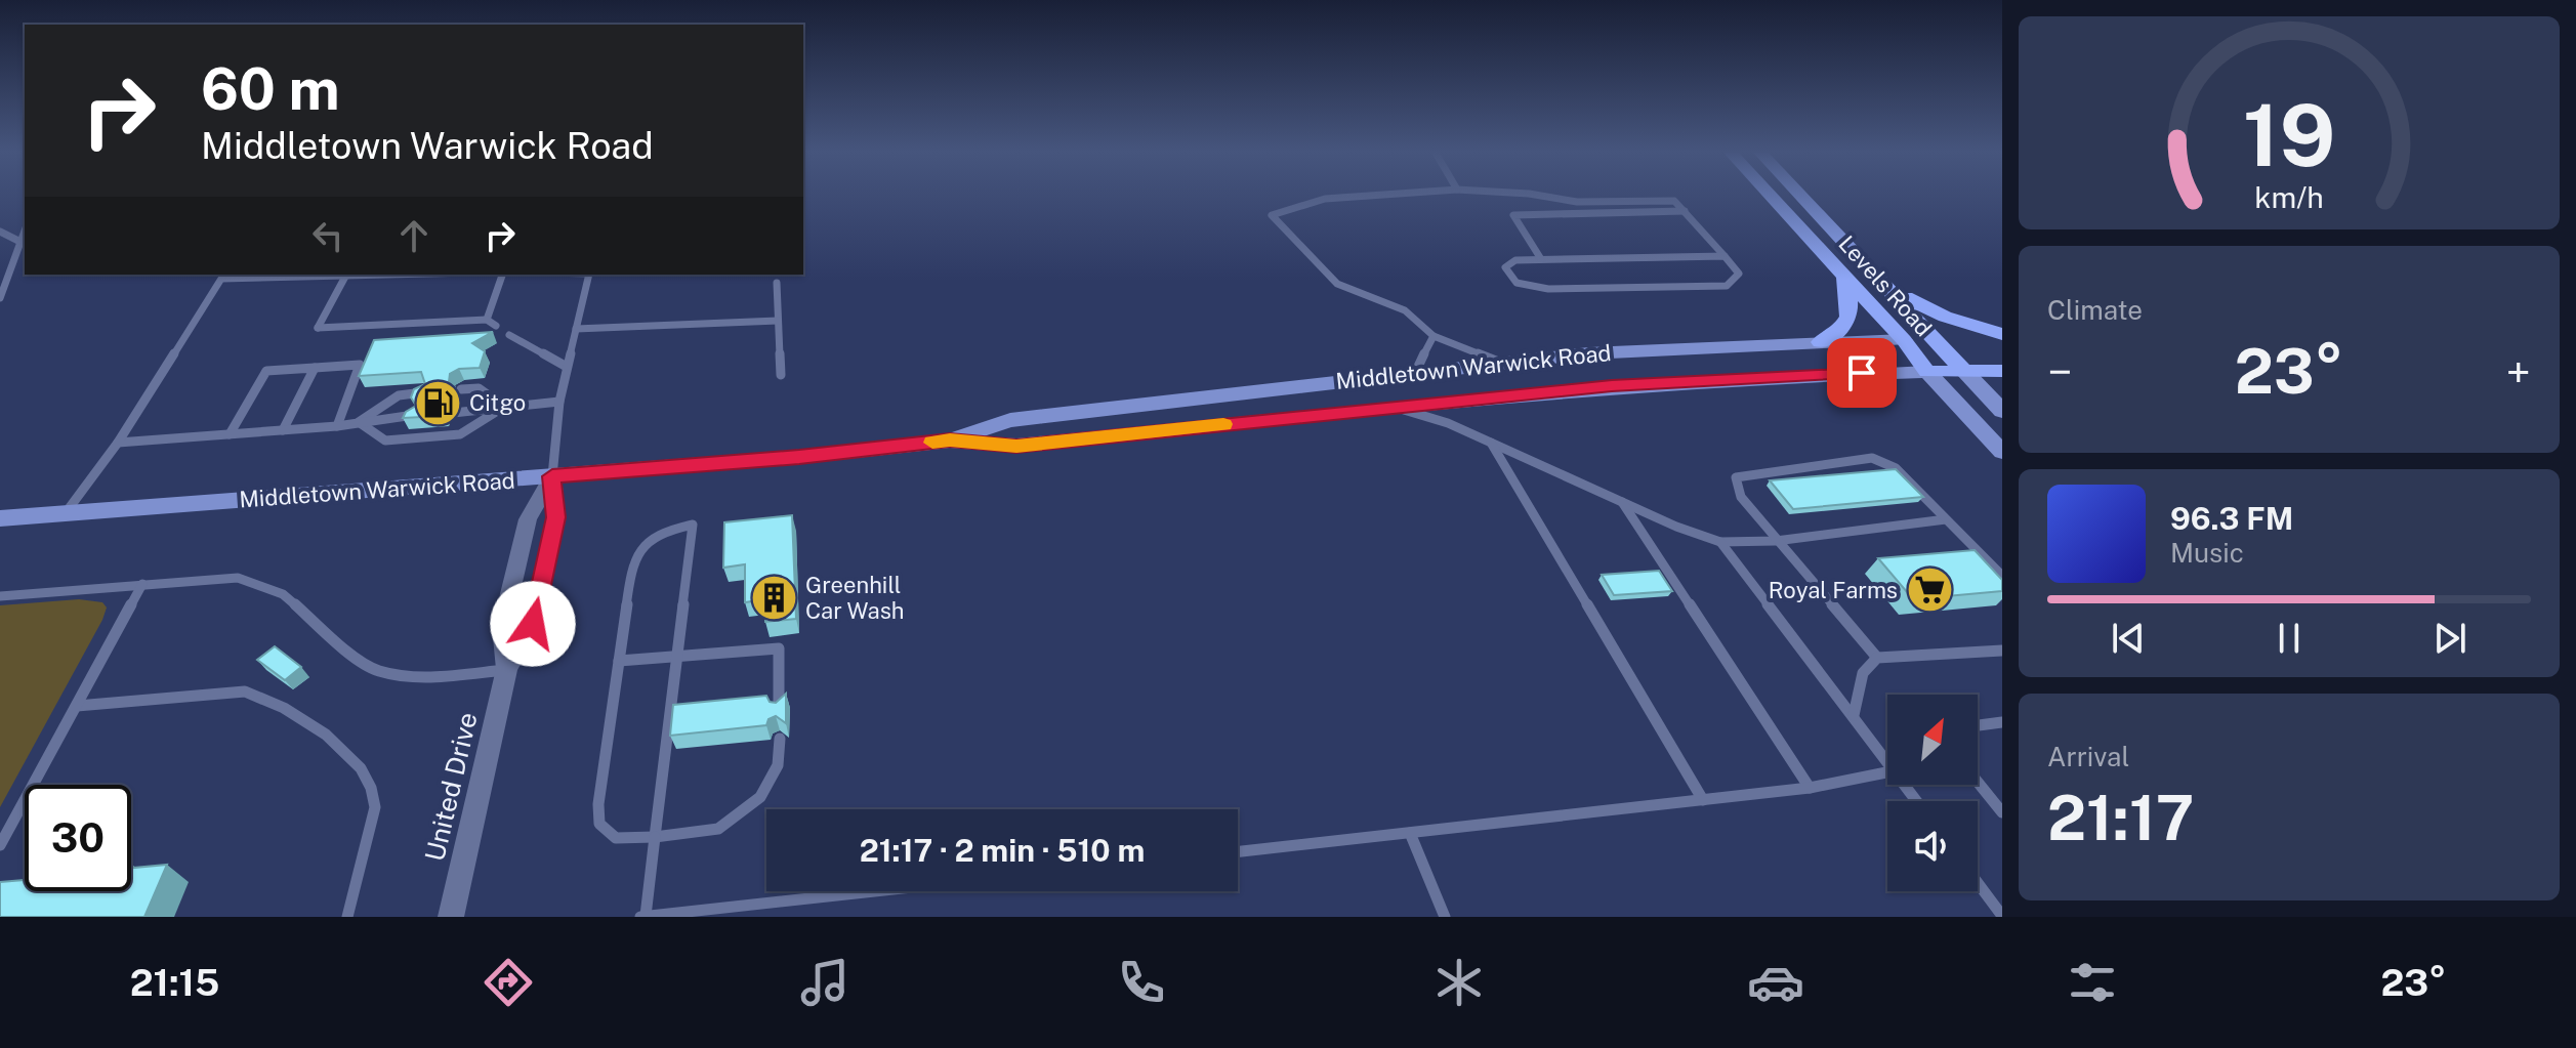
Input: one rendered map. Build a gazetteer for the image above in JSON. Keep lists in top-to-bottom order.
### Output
{
  "streets": {
    "main road": ["Levels Road", "Middletown Warwick Road"],
    "street": ["United Drive"]
  },
  "crossings": [
    ["Levels Road", "Middletown Warwick Road"],
    ["Middletown Warwick Road", "United Drive"]
  ],
  "places": {
    "fuel station": ["Citgo"],
    "supermarket": ["Royal Farms"],
    "building": ["Greenhill Car Wash"]
  },
  "north": "top right",
  "page": {
    "turn": ["60 m", "Middletown Warwick Road"],
    "tile": [
      "Climate",
      ["Arrival", "21:17"]
    ],
    "heat": ["−", "23°", "+"],
    "song": ["96.3 FM", "Music"],
    "limit": "30",
    "trip": "21:17 · 2 min · 510 m",
    "tabs": ["21:15", "23°"],
    "gauge": ["19", "km/h"]
  }
}
